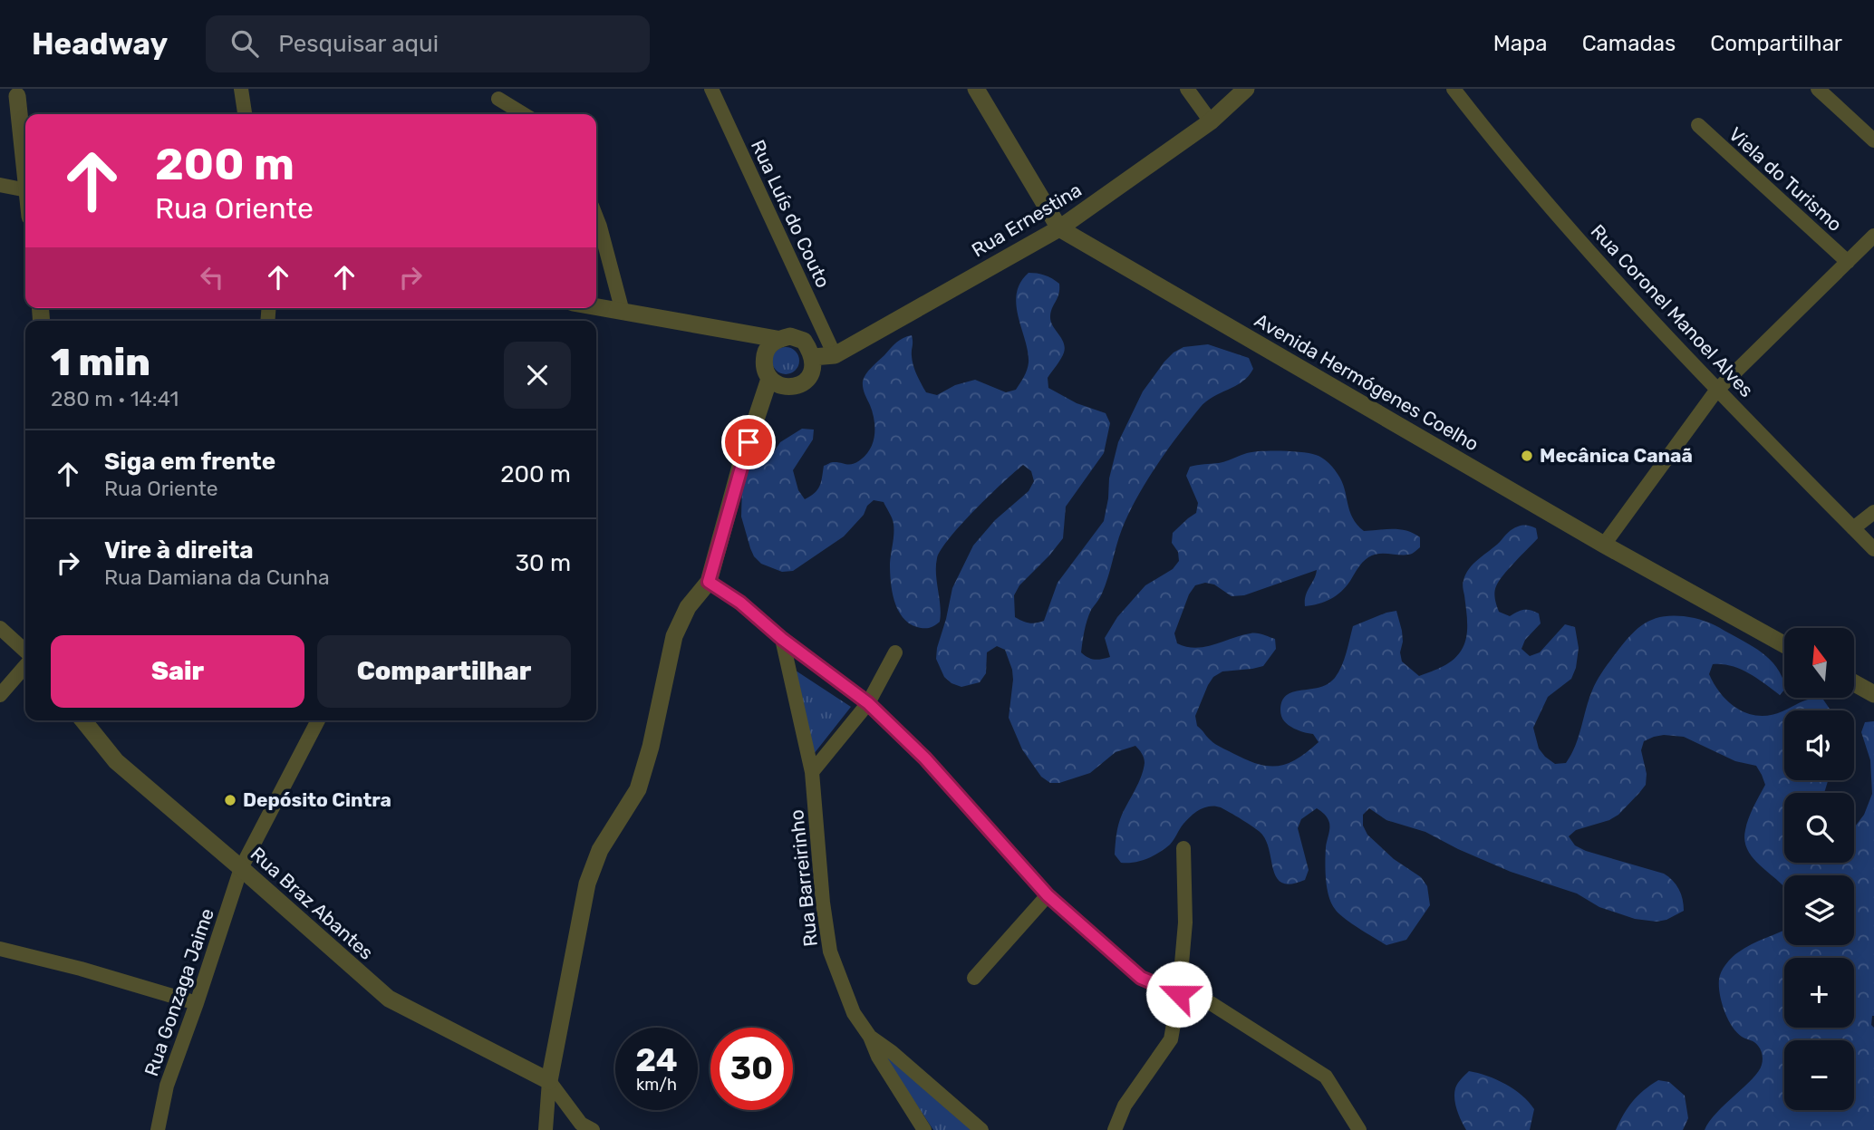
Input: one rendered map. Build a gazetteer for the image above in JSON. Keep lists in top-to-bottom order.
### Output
{
  "streets": {
    "street": [
      "Viela do Turismo",
      "Rua Luís do Couto",
      "Rua Ernestina",
      "Rua Coronel Manoel Alves",
      "Avenida Hermógenes Coelho",
      "Rua Barreirinho",
      "Rua Braz Abantes",
      "Rua Gonzaga Jaime"
    ]
  },
  "crossings": [
    ["Rua Luís do Couto", "Rua Ernestina"],
    ["Rua Ernestina", "Avenida Hermógenes Coelho"],
    ["Rua Braz Abantes", "Rua Gonzaga Jaime"]
  ],
  "places": ["Mecânica Canaã", "Depósito Cintra"],
  "north": "top",
  "page": {
    "header": "Headway",
    "search": "Pesquisar aqui",
    "nav": ["Mapa", "Camadas", "Compartilhar"],
    "turn": ["200 m", "Rua Oriente"],
    "heading": ["1 min", "280 m · 14:41"],
    "list": [
      {
        "name": "Siga em frente",
        "note": "Rua Oriente",
        "value": "200 m"
      },
      {
        "name": "Vire à direita",
        "note": "Rua Damiana da Cunha",
        "value": "30 m"
      }
    ],
    "buttons": ["Sair", "Compartilhar"],
    "map_buttons": ["+", "−"],
    "speed": "24 km/h",
    "limit": "30"
  }
}
